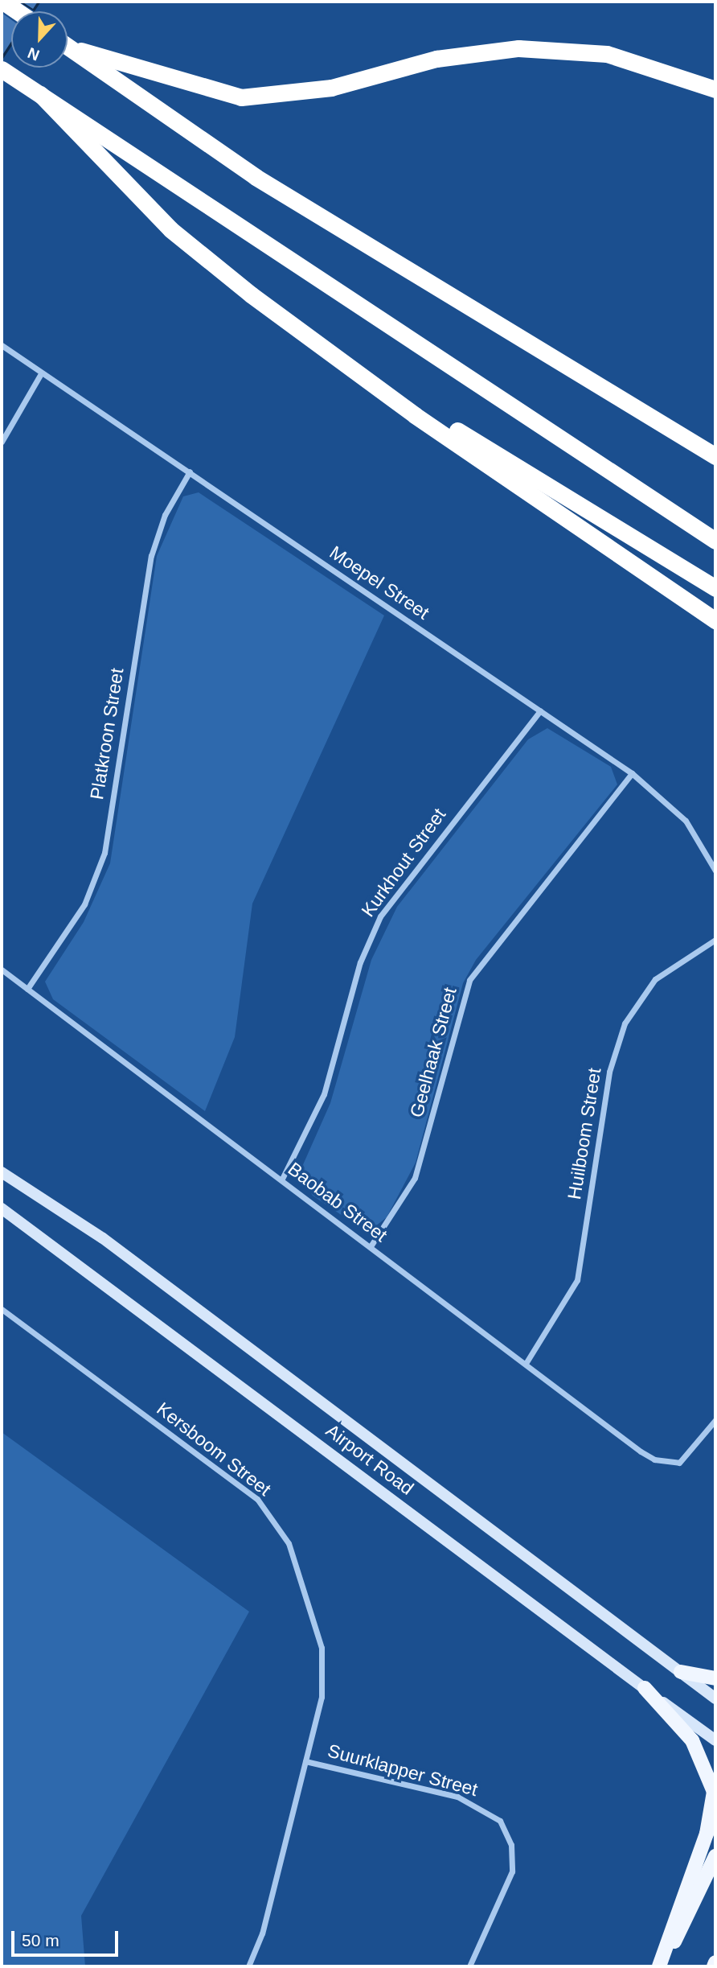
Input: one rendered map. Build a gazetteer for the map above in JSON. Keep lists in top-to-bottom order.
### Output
{
  "streets": {
    "main road": ["Airport Road"],
    "street": [
      "Moepel Street",
      "Platkroon Street",
      "Kurkhout Street",
      "Geelhaak Street",
      "Huilboom Street",
      "Baobab Street",
      "Kersboom Street",
      "Suurklapper Street"
    ]
  },
  "crossings": [
    ["Moepel Street", "Platkroon Street"],
    ["Moepel Street", "Kurkhout Street"],
    ["Moepel Street", "Geelhaak Street"],
    ["Platkroon Street", "Baobab Street"],
    ["Kurkhout Street", "Baobab Street"],
    ["Geelhaak Street", "Baobab Street"],
    ["Huilboom Street", "Baobab Street"],
    ["Kersboom Street", "Suurklapper Street"]
  ],
  "scale_bar": "50 m",
  "north": "bottom"
}
